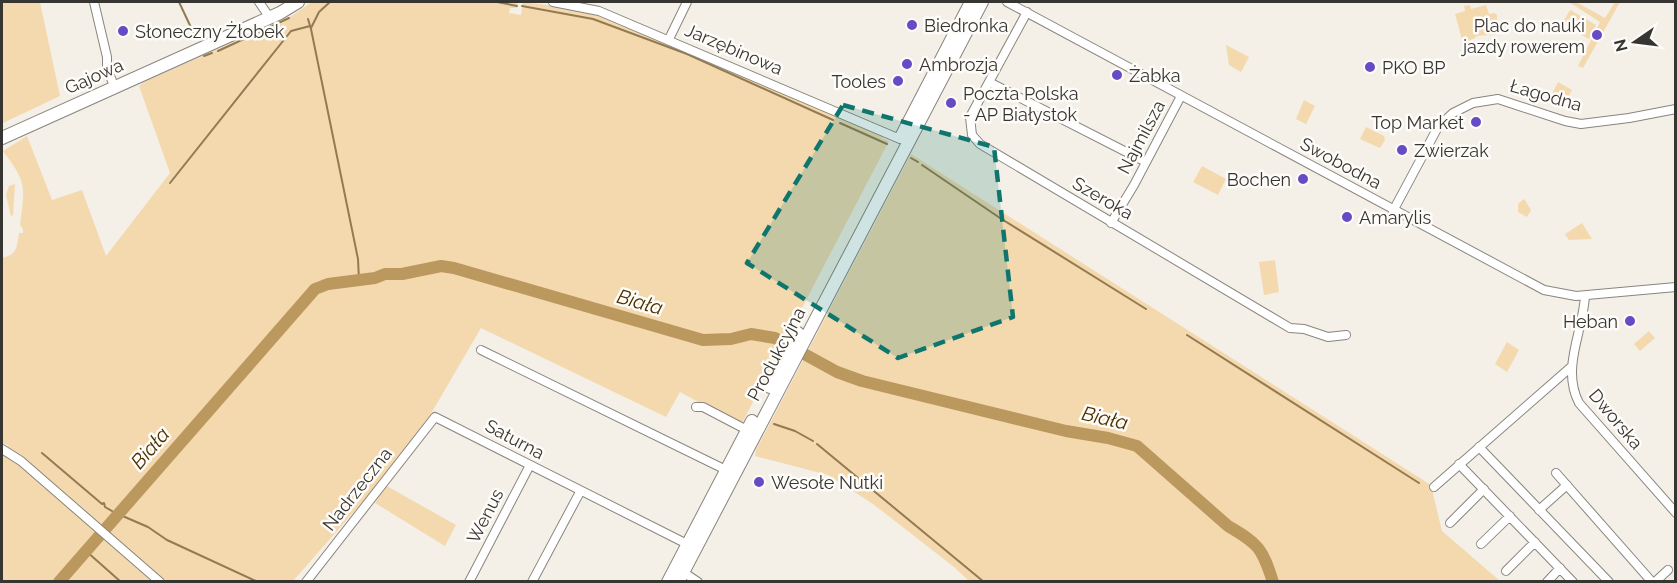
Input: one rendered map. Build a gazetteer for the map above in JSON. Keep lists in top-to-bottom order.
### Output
{
  "streets": {
    "main road": ["Gajowa", "Produkcyjna"],
    "street": [
      "Jarzębinowa",
      "Łagodna",
      "Najmilsza",
      "Swobodna",
      "Szeroka",
      "Dworska",
      "Saturna",
      "Nadrzeczna",
      "Wenus"
    ]
  },
  "crossings": [
    ["Jarzębinowa", "Produkcyjna"],
    ["Łagodna", "Swobodna"],
    ["Najmilsza", "Swobodna"],
    ["Najmilsza", "Szeroka"],
    ["Swobodna", "Szeroka"],
    ["Swobodna", "Dworska"],
    ["Produkcyjna", "Saturna"],
    ["Saturna", "Nadrzeczna"],
    ["Saturna", "Wenus"]
  ],
  "water": ["Biała"],
  "places": [
    "Biedronka",
    "Słoneczny Żłobek",
    "Plac do nauki jazdy rowerem",
    "Ambrozja",
    "PKO BP",
    "Żabka",
    "Tooles",
    "Poczta Polska - AP Białystok",
    "Top Market",
    "Zwierzak",
    "Bochen",
    "Amarylis",
    "Heban",
    "Wesołe Nutki"
  ],
  "north": "left"
}
